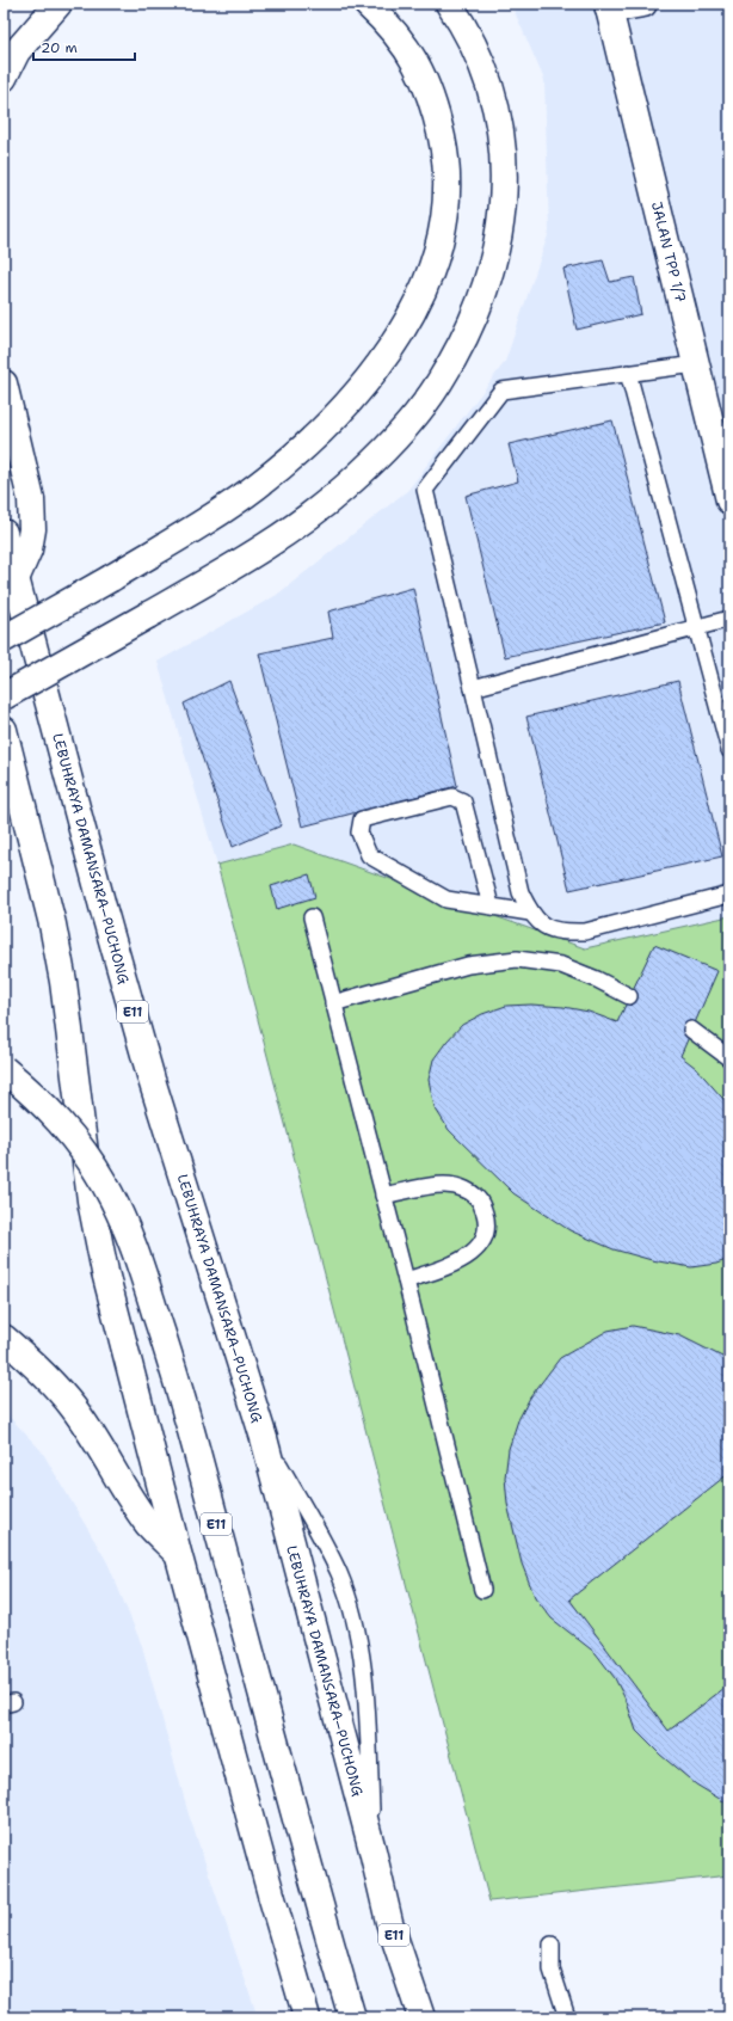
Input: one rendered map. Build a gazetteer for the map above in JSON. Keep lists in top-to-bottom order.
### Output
{
  "streets": {
    "main road": ["JALAN TPP 1/7", "LEBUHRAYA DAMANSARA–PUCHONG", "E11"]
  },
  "crossings": [
    ["LEBUHRAYA DAMANSARA–PUCHONG", "E11"]
  ],
  "scale_bar": "20 m"
}
